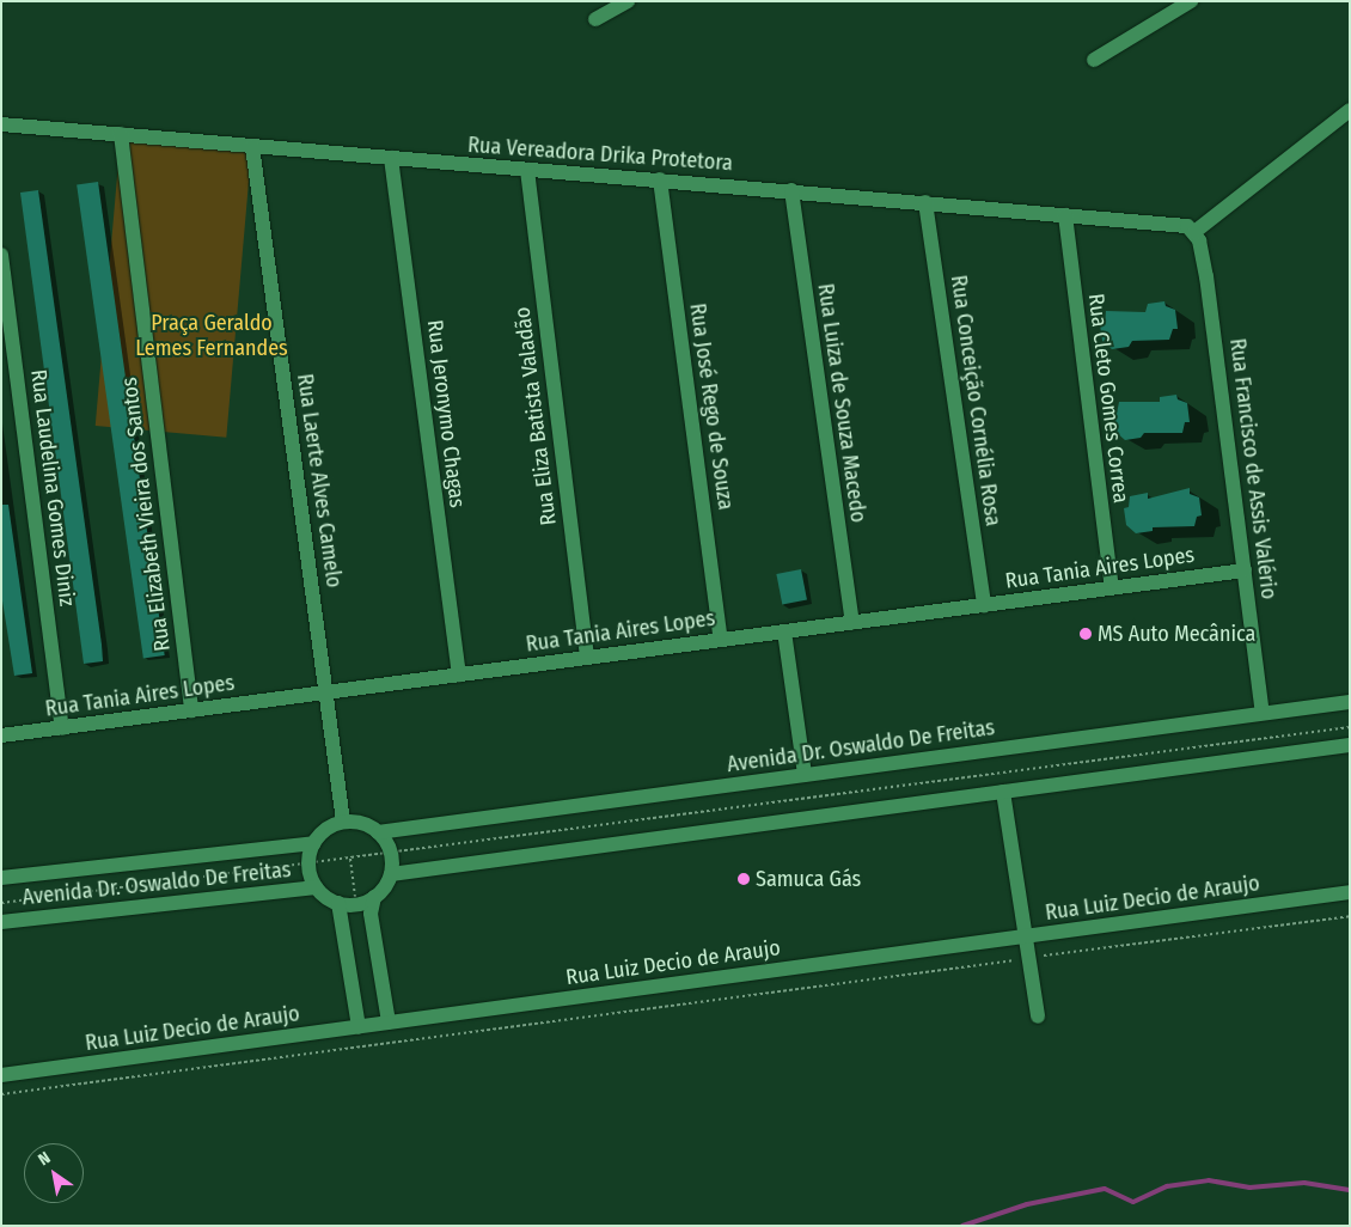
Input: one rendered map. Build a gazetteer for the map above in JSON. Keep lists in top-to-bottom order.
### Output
{
  "streets": {
    "street": [
      "Rua Vereadora Drika Protetora",
      "Rua Cleto Gomes Correa",
      "Rua Conceição Cornélia Rosa",
      "Rua Luiza de Souza Macedo",
      "Rua José Rego de Souza",
      "Rua Jeronymo Chagas",
      "Rua Eliza Batista Valadão",
      "Rua Francisco de Assis Valério",
      "Rua Laerte Alves Camelo",
      "Rua Laudelina Gomes Diniz",
      "Rua Elizabeth Vieira dos Santos",
      "Rua Tania Aires Lopes",
      "Avenida Dr. Oswaldo De Freitas",
      "Rua Luiz Decio de Araujo"
    ]
  },
  "crossings": [
    ["Rua Vereadora Drika Protetora", "Rua Cleto Gomes Correa"],
    ["Rua Vereadora Drika Protetora", "Rua Conceição Cornélia Rosa"],
    ["Rua Vereadora Drika Protetora", "Rua Luiza de Souza Macedo"],
    ["Rua Vereadora Drika Protetora", "Rua José Rego de Souza"],
    ["Rua Vereadora Drika Protetora", "Rua Jeronymo Chagas"],
    ["Rua Vereadora Drika Protetora", "Rua Eliza Batista Valadão"],
    ["Rua Vereadora Drika Protetora", "Rua Francisco de Assis Valério"],
    ["Rua Vereadora Drika Protetora", "Rua Laerte Alves Camelo"],
    ["Rua Vereadora Drika Protetora", "Rua Elizabeth Vieira dos Santos"],
    ["Rua Cleto Gomes Correa", "Rua Tania Aires Lopes"],
    ["Rua Conceição Cornélia Rosa", "Rua Tania Aires Lopes"],
    ["Rua Luiza de Souza Macedo", "Rua Tania Aires Lopes"],
    ["Rua José Rego de Souza", "Rua Tania Aires Lopes"],
    ["Rua Jeronymo Chagas", "Rua Tania Aires Lopes"],
    ["Rua Eliza Batista Valadão", "Rua Tania Aires Lopes"],
    ["Rua Francisco de Assis Valério", "Rua Tania Aires Lopes"],
    ["Rua Francisco de Assis Valério", "Avenida Dr. Oswaldo De Freitas"],
    ["Rua Laerte Alves Camelo", "Rua Tania Aires Lopes"],
    ["Rua Laudelina Gomes Diniz", "Rua Tania Aires Lopes"],
    ["Rua Elizabeth Vieira dos Santos", "Rua Tania Aires Lopes"]
  ],
  "parks": ["Praça Geraldo Lemes Fernandes"],
  "places": ["MS Auto Mecânica", "Samuca Gás"],
  "north": "top left"
}
